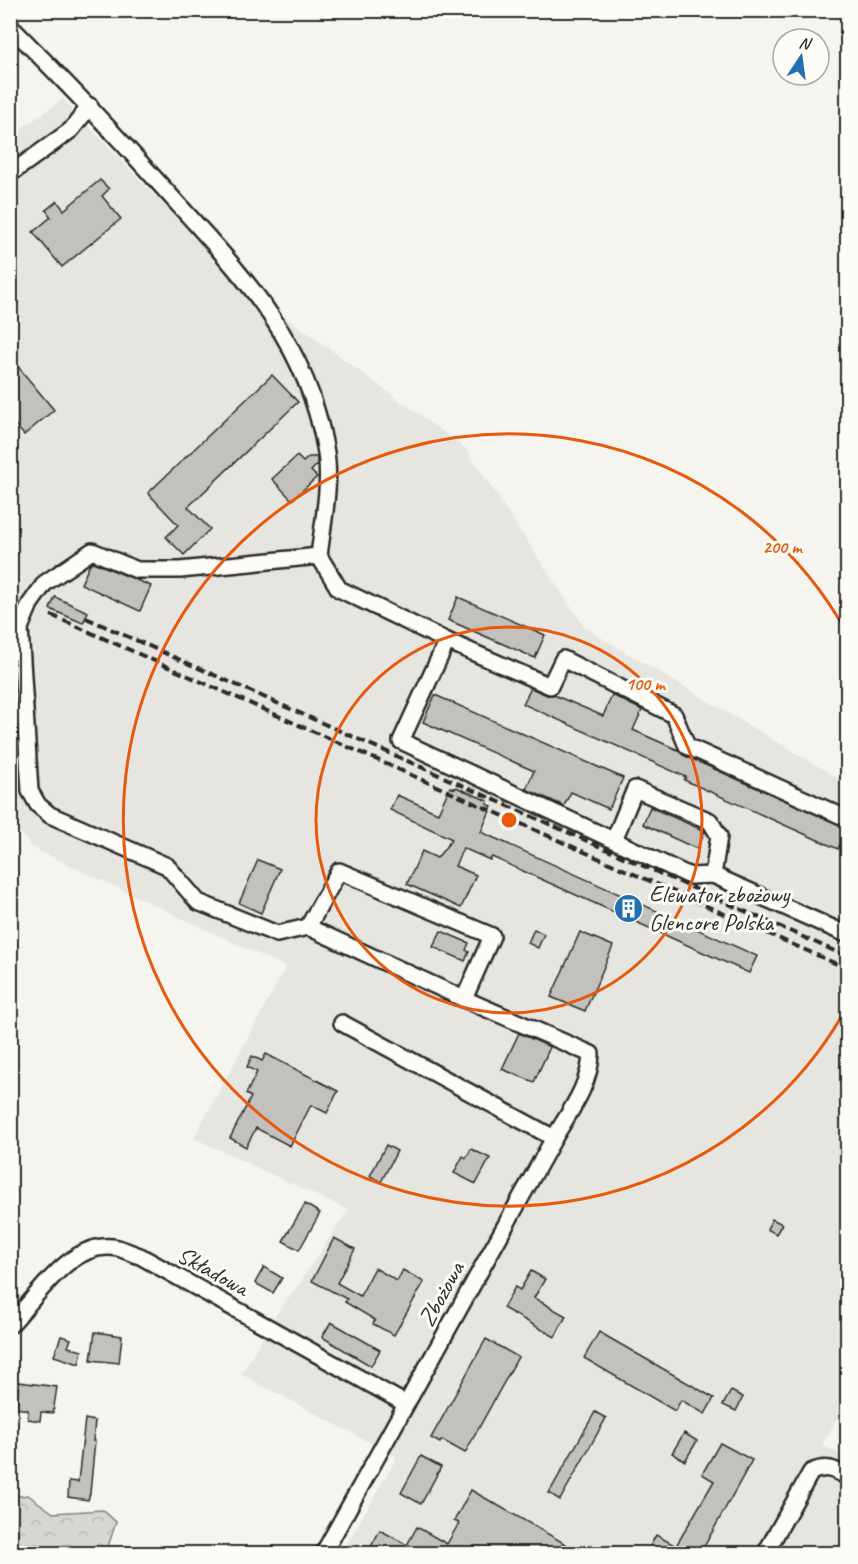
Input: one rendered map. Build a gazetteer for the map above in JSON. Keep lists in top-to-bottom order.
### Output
{
  "streets": {
    "street": ["Składowa", "Zbożowa"]
  },
  "crossings": [
    ["Składowa", "Zbożowa"]
  ],
  "places": {
    "building": ["Elewator zbożowy Glencore Polska"]
  },
  "north": "top",
  "rings": ["200 m", "100 m"]
}
